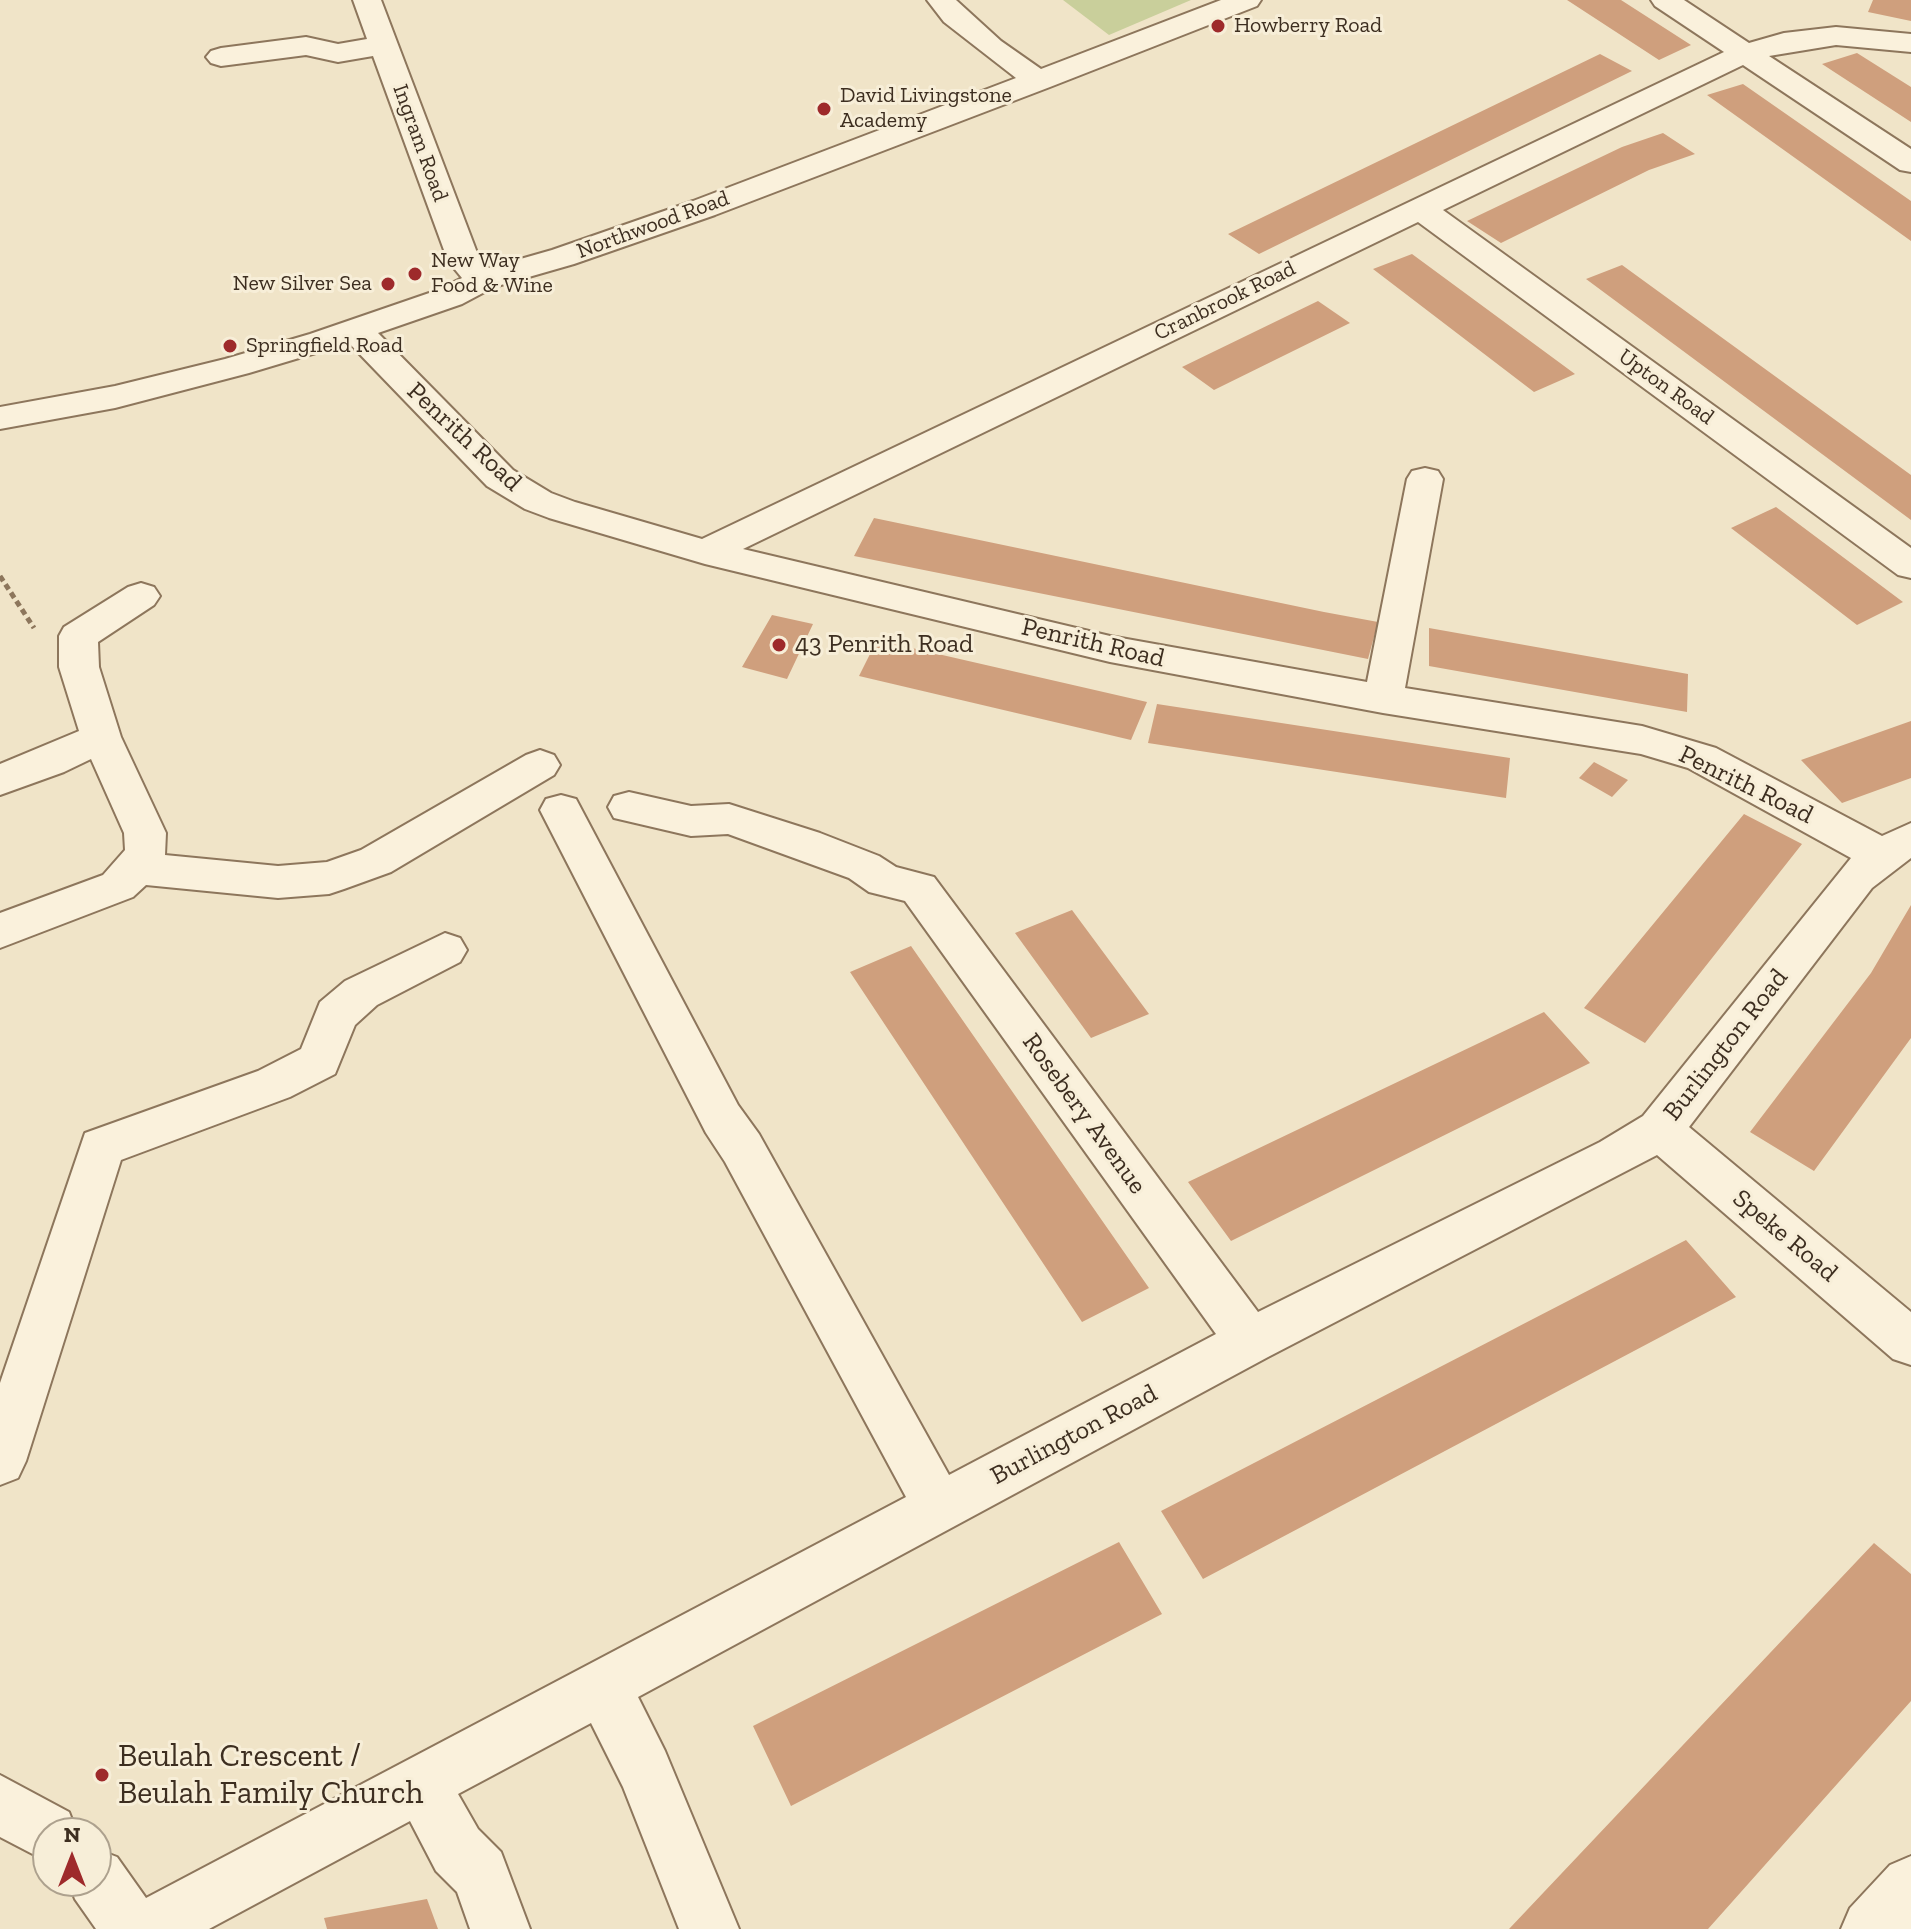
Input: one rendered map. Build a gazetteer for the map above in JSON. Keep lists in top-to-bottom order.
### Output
{
  "streets": {
    "street": [
      "Ingram Road",
      "Northwood Road",
      "Cranbrook Road",
      "Upton Road",
      "Penrith Road",
      "Burlington Road",
      "Rosebery Avenue",
      "Speke Road"
    ]
  },
  "crossings": [
    ["Ingram Road", "Northwood Road"],
    ["Northwood Road", "Penrith Road"],
    ["Cranbrook Road", "Upton Road"],
    ["Cranbrook Road", "Penrith Road"],
    ["Penrith Road", "Burlington Road"],
    ["Burlington Road", "Rosebery Avenue"],
    ["Burlington Road", "Speke Road"]
  ],
  "places": [
    "Howberry Road",
    "David Livingstone Academy",
    "New Way Food & Wine",
    "New Silver Sea",
    "Springfield Road",
    "43 Penrith Road",
    "Beulah Crescent / Beulah Family Church"
  ],
  "north": "top"
}
